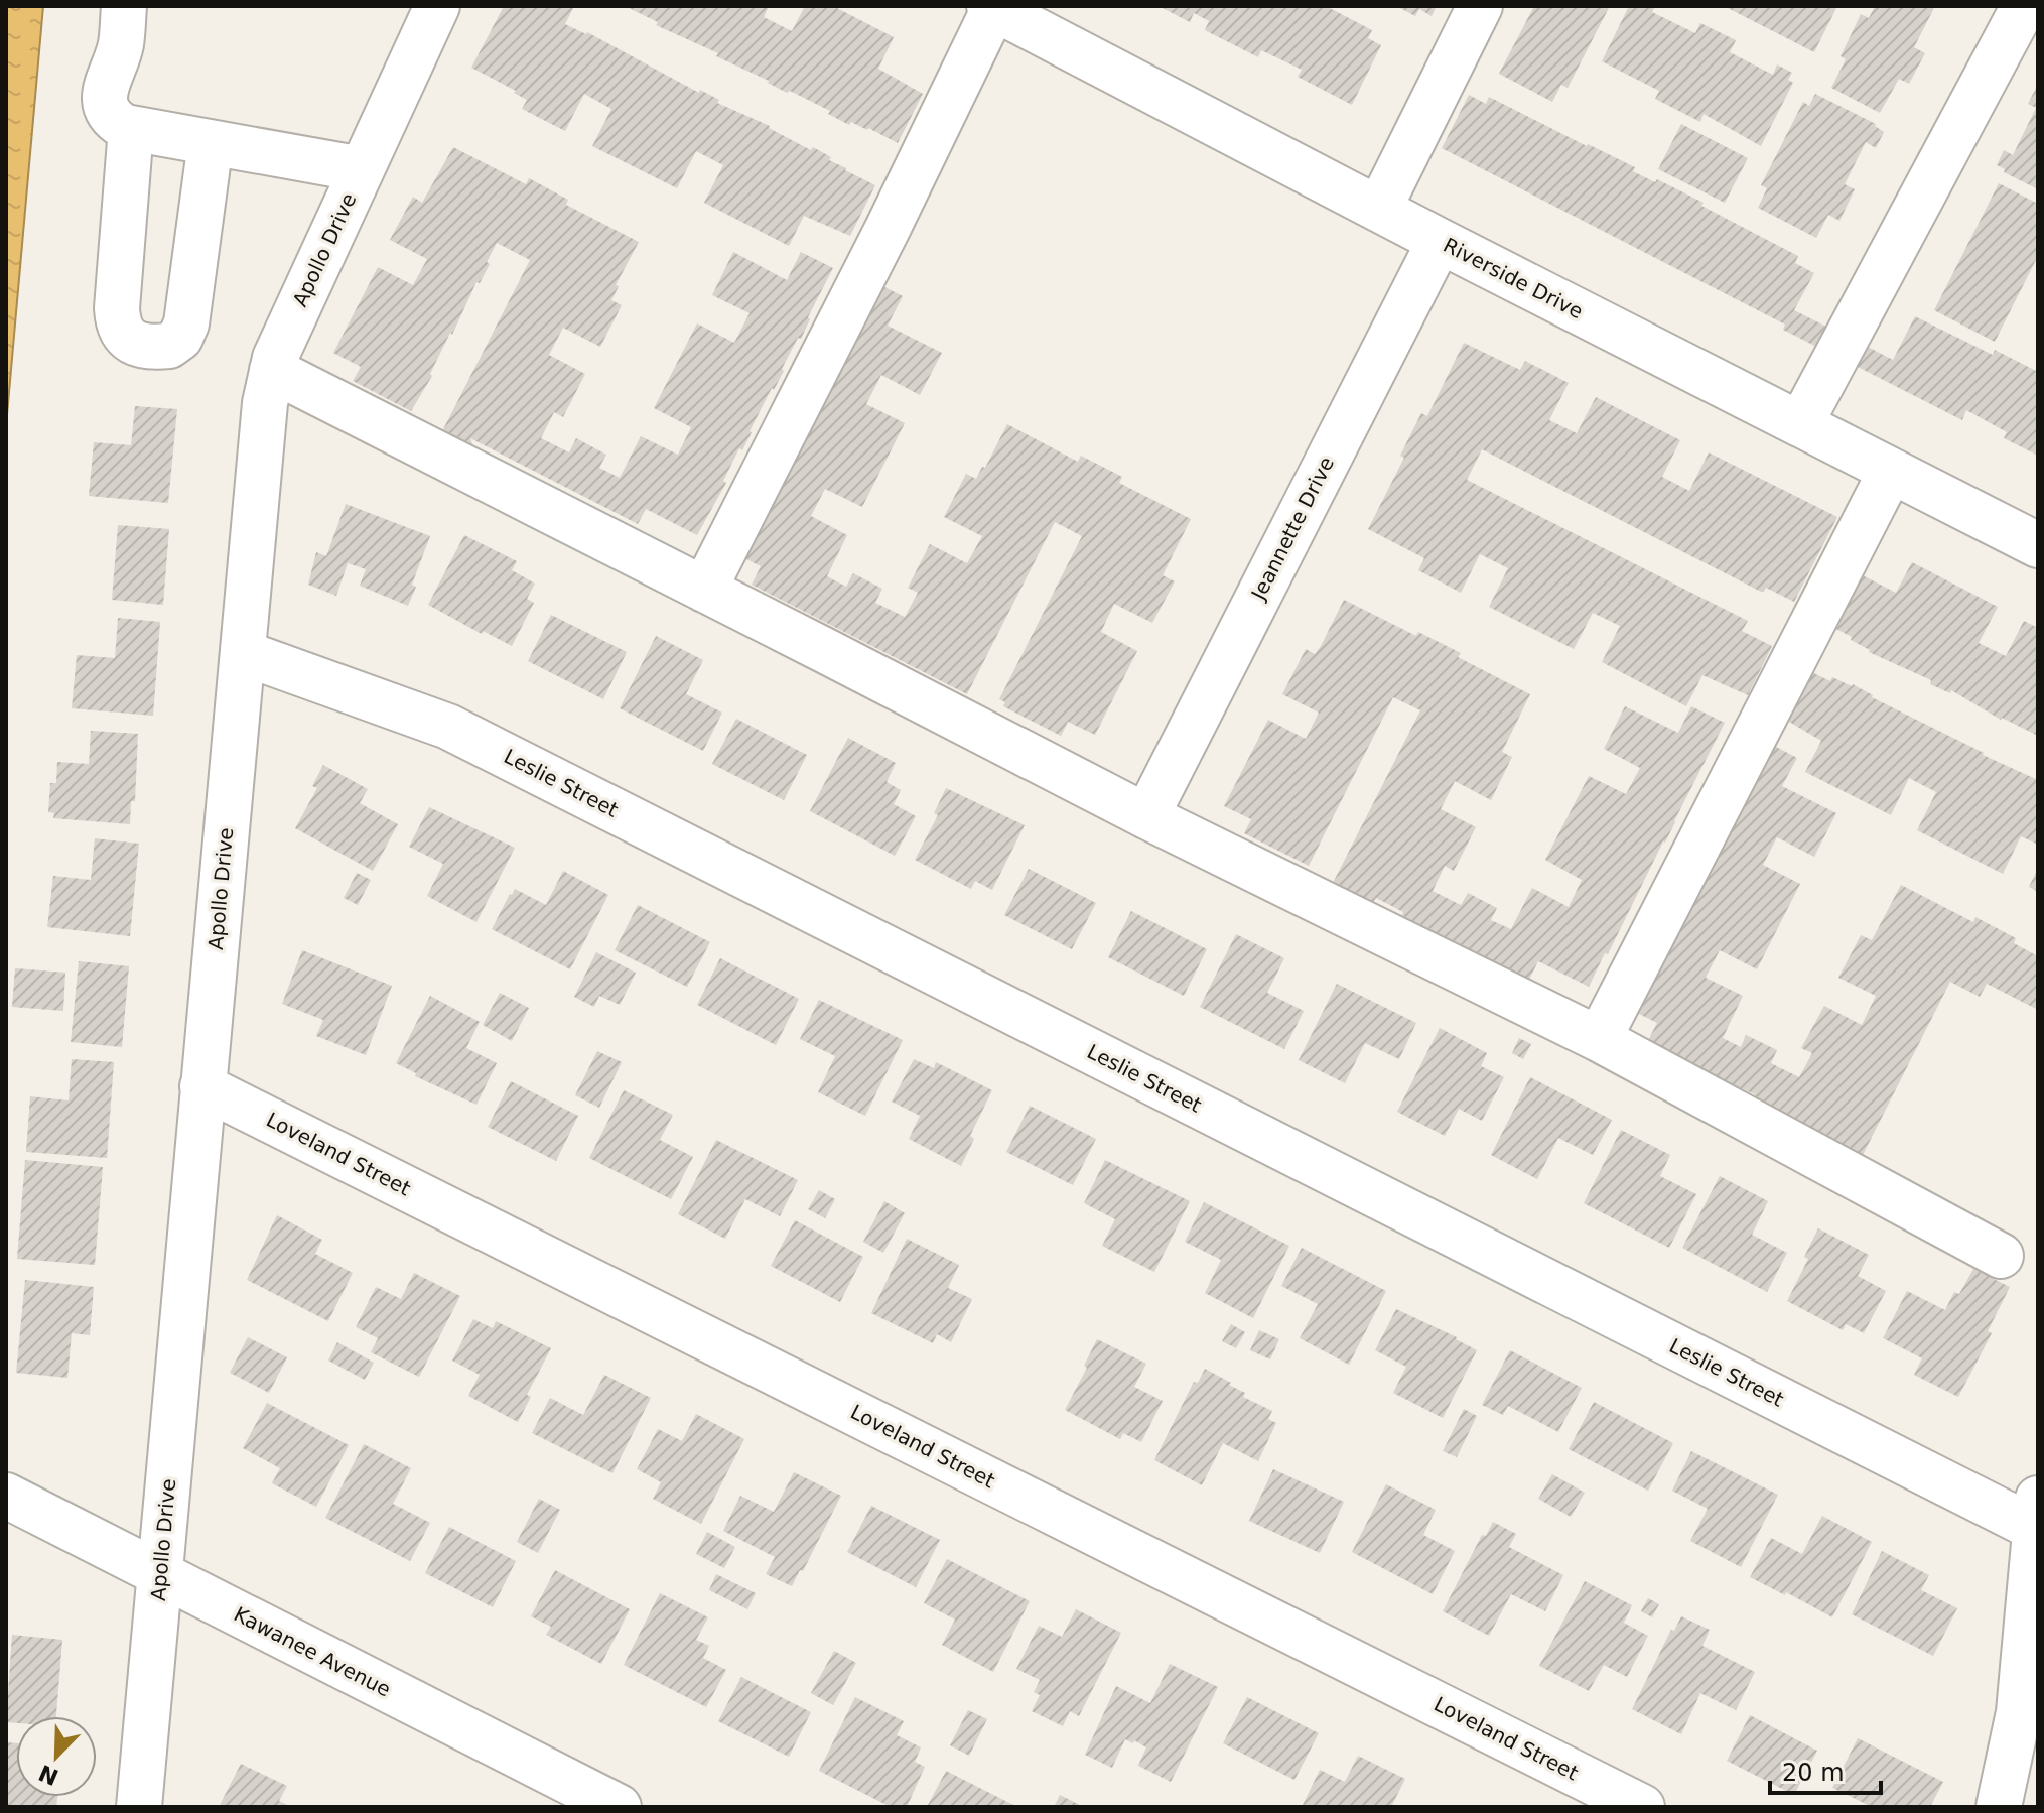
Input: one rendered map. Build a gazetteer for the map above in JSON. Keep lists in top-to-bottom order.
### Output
{
  "streets": {
    "street": [
      "Apollo Drive",
      "Riverside Drive",
      "Jeannette Drive",
      "Leslie Street",
      "Loveland Street",
      "Kawanee Avenue"
    ]
  },
  "crossings": [
    ["Apollo Drive", "Leslie Street"],
    ["Apollo Drive", "Loveland Street"],
    ["Apollo Drive", "Kawanee Avenue"],
    ["Riverside Drive", "Jeannette Drive"]
  ],
  "scale_bar": "20 m",
  "north": "bottom left"
}
